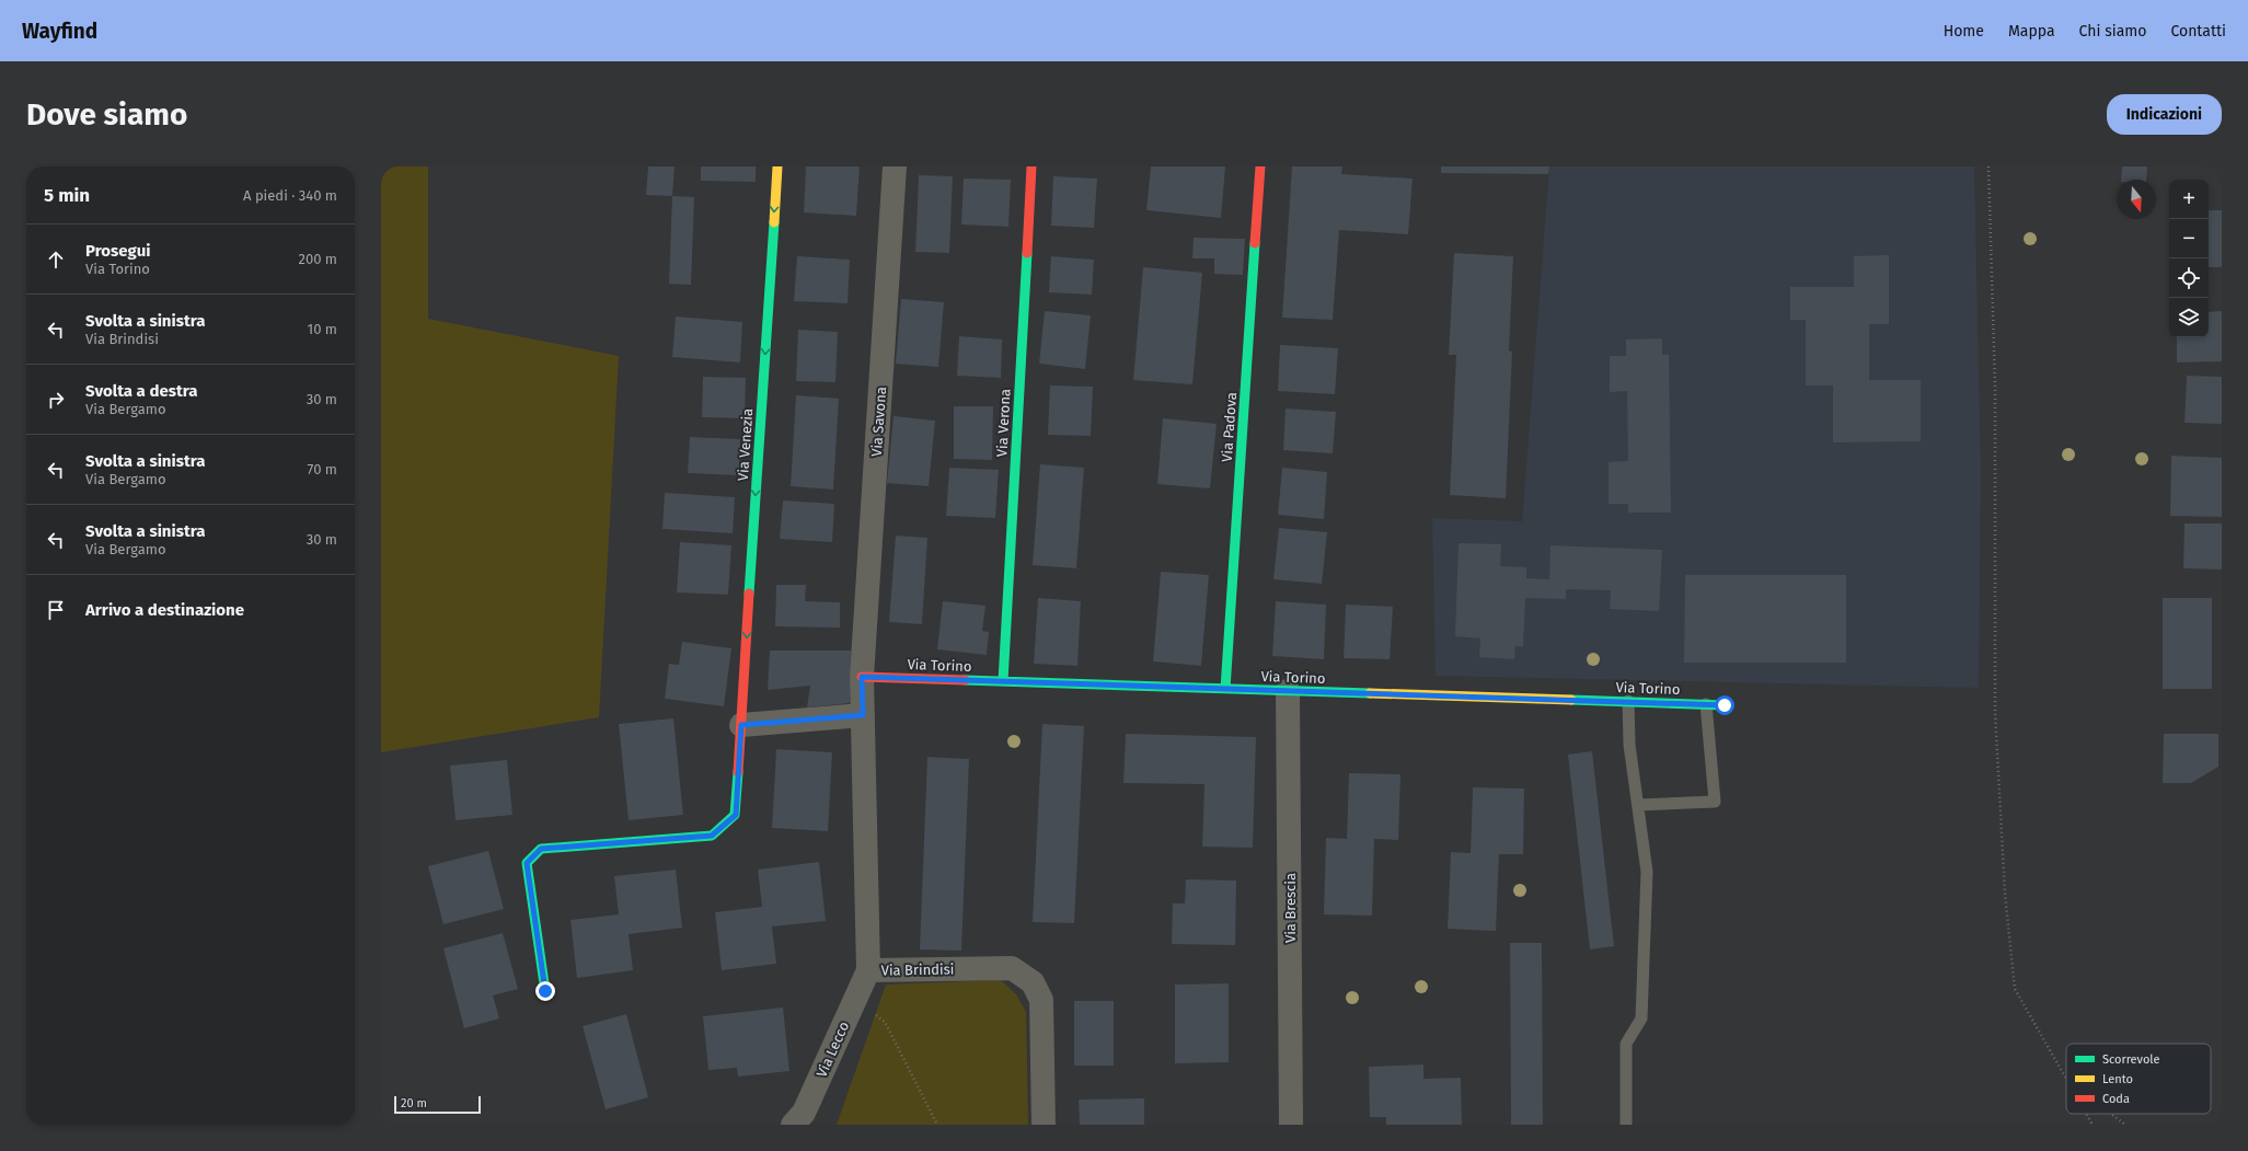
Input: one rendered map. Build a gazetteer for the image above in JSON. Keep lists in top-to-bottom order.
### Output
{
  "streets": {
    "street": [
      "Via Savona",
      "Via Verona",
      "Via Padova",
      "Via Venezia",
      "Via Torino",
      "Via Brescia",
      "Via Brindisi",
      "Via Lecco"
    ]
  },
  "crossings": [
    ["Via Savona", "Via Torino"],
    ["Via Savona", "Via Brindisi"],
    ["Via Verona", "Via Torino"],
    ["Via Padova", "Via Torino"],
    ["Via Torino", "Via Brescia"],
    ["Via Torino", "Via Brindisi"],
    ["Via Brindisi", "Via Lecco"]
  ],
  "one_way": ["Via Venezia"],
  "legend": ["Scorrevole", "Lento", "Coda"],
  "scale_bar": "20 m",
  "north": "bottom",
  "page": {
    "header": "Wayfind",
    "nav": [
      "Home",
      "Mappa",
      "Chi siamo",
      "Contatti"
    ],
    "buttons": "Indicazioni",
    "title": "Dove siamo",
    "heading": ["5 min", "A piedi · 340 m"],
    "map_buttons": ["+", "−"],
    "list": [
      ["Prosegui", "Via Torino", "200 m"],
      ["Svolta a sinistra", "Via Brindisi", "10 m"],
      ["Svolta a destra", "Via Bergamo", "30 m"],
      ["Svolta a sinistra", "Via Bergamo", "70 m"],
      ["Svolta a sinistra", "Via Bergamo", "30 m"],
      "Arrivo a destinazione"
    ],
    "scale": "20 m"
  }
}
